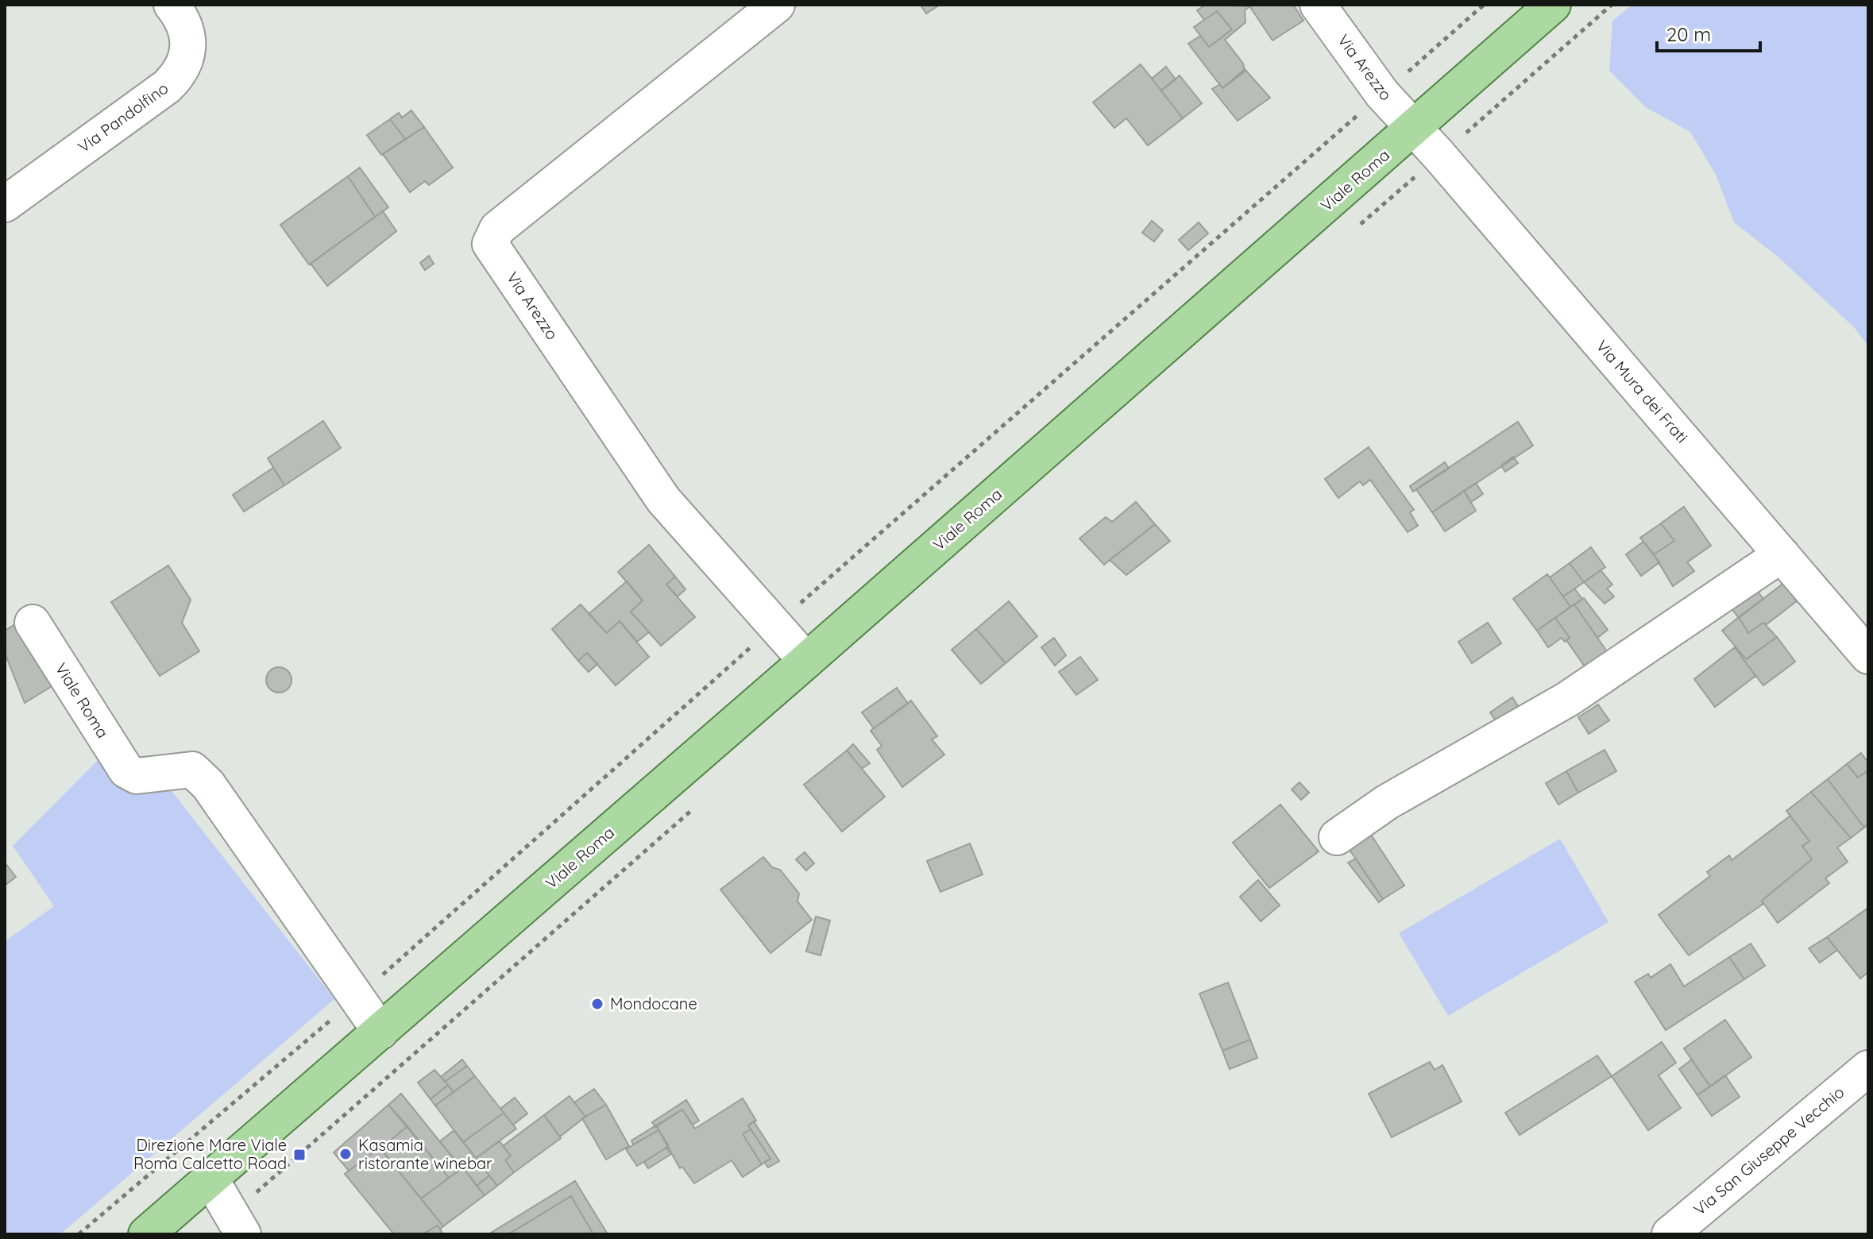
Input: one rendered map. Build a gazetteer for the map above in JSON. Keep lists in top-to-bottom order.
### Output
{
  "streets": {
    "main road": ["Viale Roma"],
    "street": [
      "Via Arezzo",
      "Via Pandolfino",
      "Via Mura dei Frati",
      "Via San Giuseppe Vecchio"
    ]
  },
  "crossings": [
    ["Via Arezzo", "Viale Roma"],
    ["Via Arezzo", "Via Mura dei Frati"],
    ["Viale Roma", "Via Mura dei Frati"]
  ],
  "places": {
    "other": ["Mondocane", "Kasamia ristorante winebar"],
    "transit": ["Direzione Mare Viale Roma Calcetto Road"]
  },
  "scale_bar": "20 m"
}
